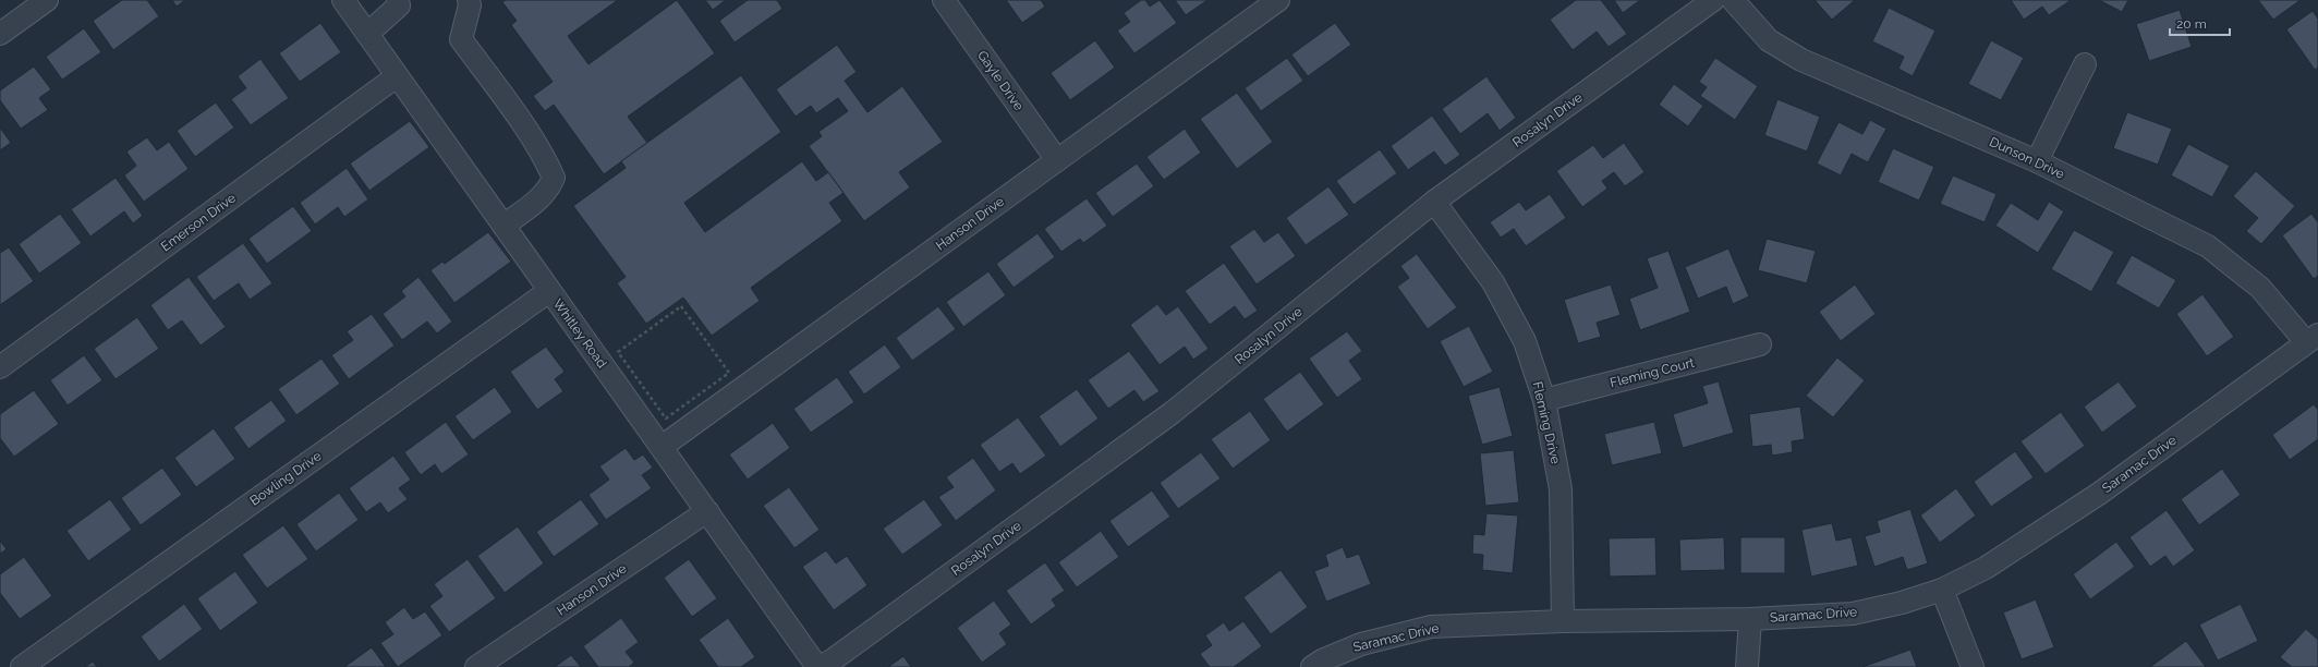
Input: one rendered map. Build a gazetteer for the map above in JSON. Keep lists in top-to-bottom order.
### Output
{
  "streets": {
    "street": [
      "Gayle Drive",
      "Rosalyn Drive",
      "Dunson Drive",
      "Emerson Drive",
      "Hanson Drive",
      "Whitley Road",
      "Fleming Court",
      "Fleming Drive",
      "Saramac Drive",
      "Bowling Drive"
    ]
  },
  "crossings": [
    ["Gayle Drive", "Hanson Drive"],
    ["Rosalyn Drive", "Fleming Drive"],
    ["Dunson Drive", "Saramac Drive"],
    ["Emerson Drive", "Whitley Road"],
    ["Hanson Drive", "Whitley Road"],
    ["Whitley Road", "Bowling Drive"],
    ["Fleming Court", "Fleming Drive"],
    ["Fleming Drive", "Saramac Drive"]
  ],
  "scale_bar": "20 m"
}
